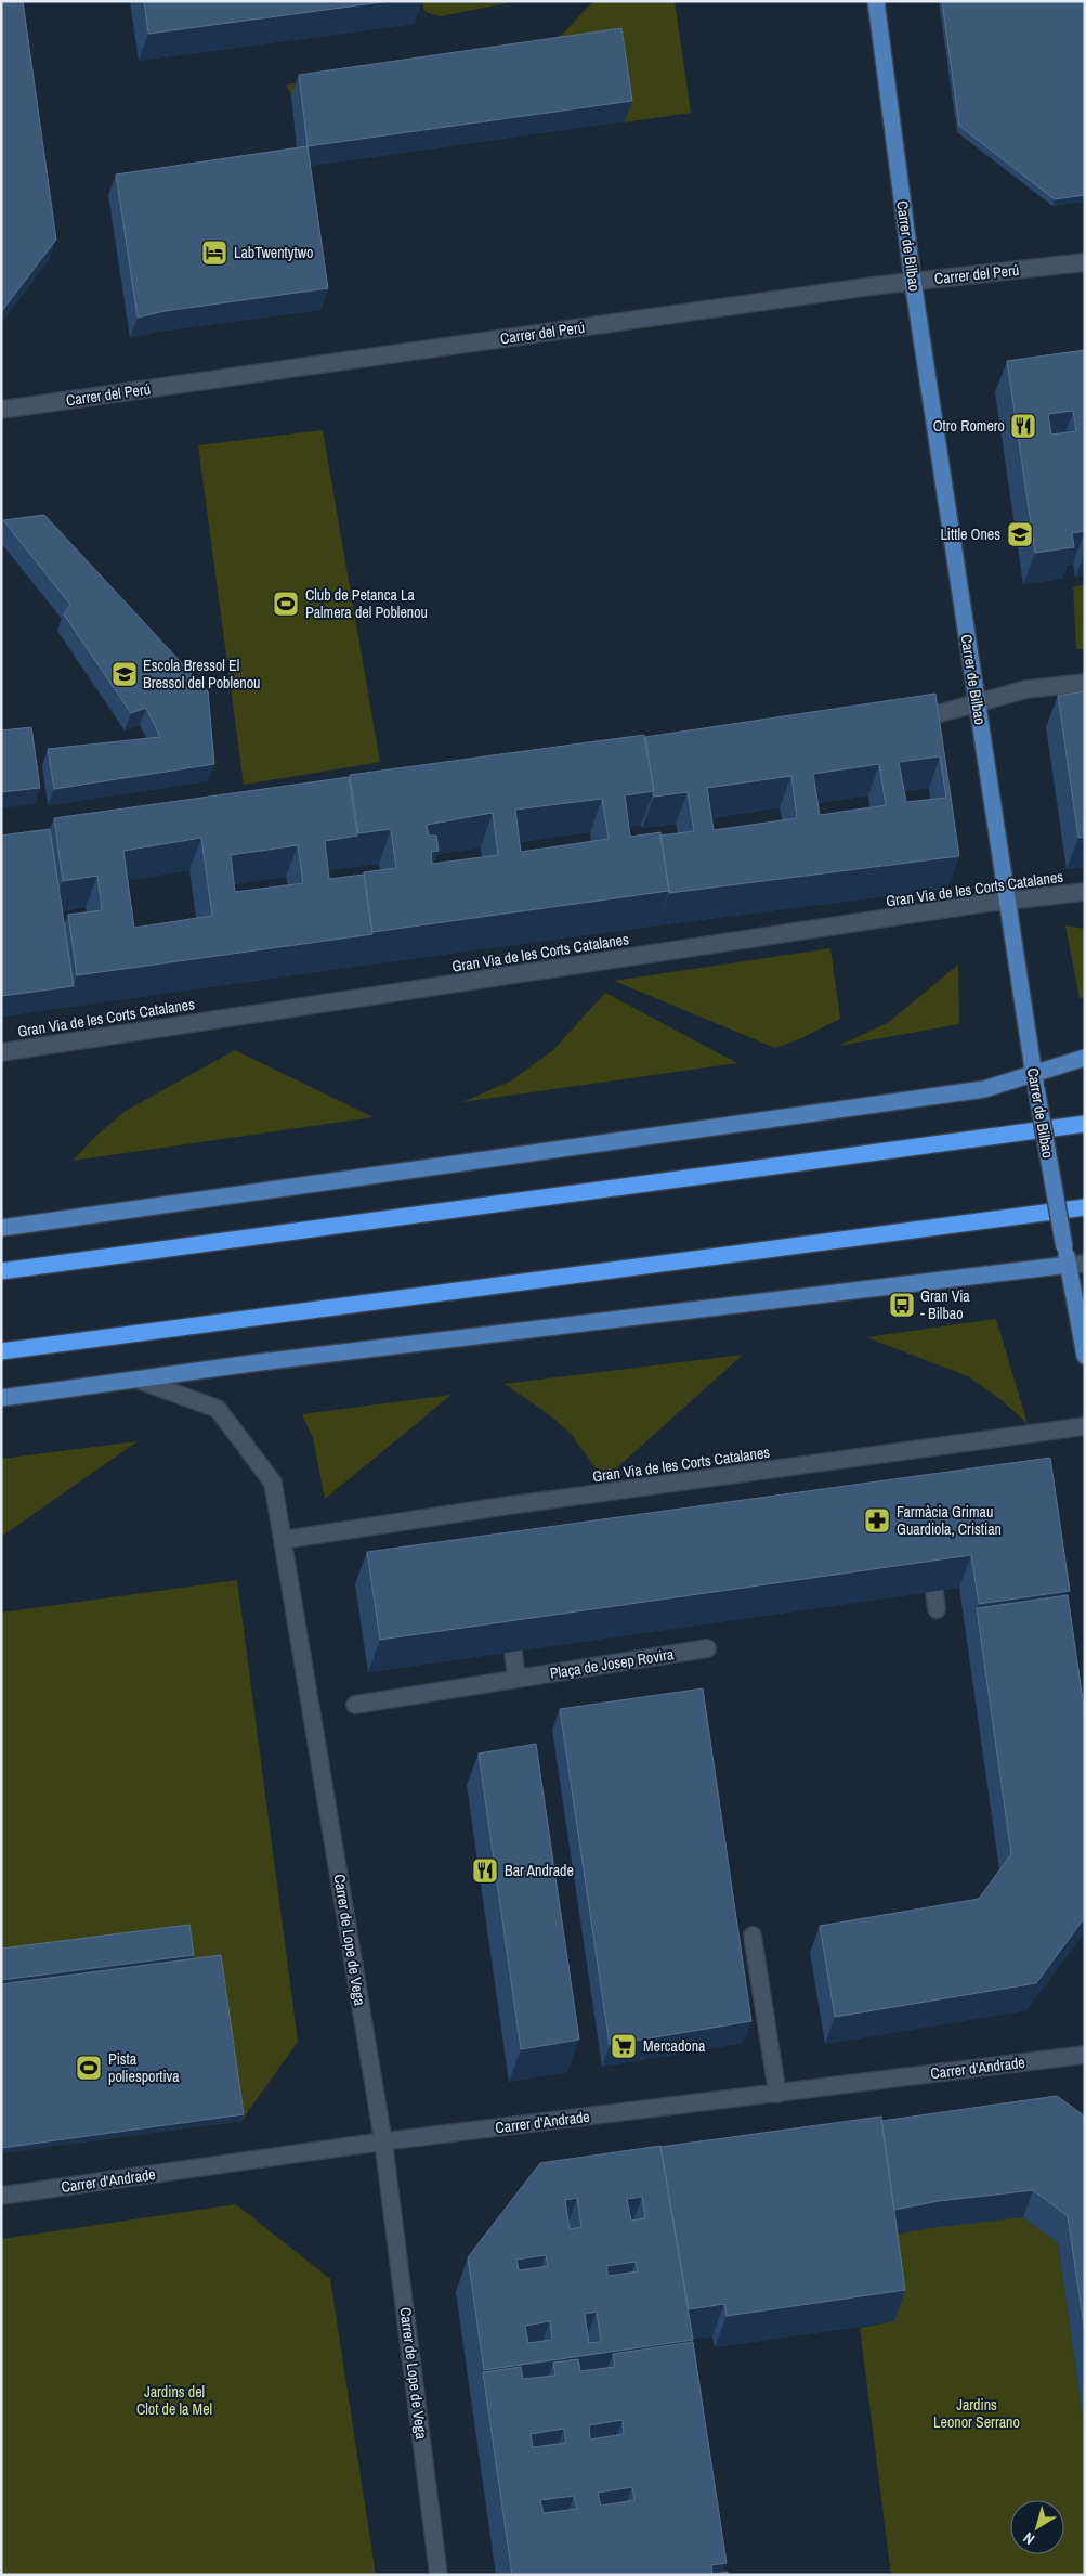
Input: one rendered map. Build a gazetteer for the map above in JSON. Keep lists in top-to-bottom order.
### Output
{
  "streets": {
    "main road": ["Carrer de Bilbao"],
    "street": [
      "Carrer del Perú",
      "Gran Via de les Corts Catalanes",
      "Plaça de Josep Rovira",
      "Carrer de Lope de Vega",
      "Carrer d'Andrade"
    ]
  },
  "crossings": [
    ["Carrer de Bilbao", "Carrer del Perú"],
    ["Carrer de Bilbao", "Gran Via de les Corts Catalanes"],
    ["Gran Via de les Corts Catalanes", "Carrer de Lope de Vega"],
    ["Carrer de Lope de Vega", "Carrer d'Andrade"]
  ],
  "parks": ["Jardins del Clot de la Mel", "Jardins Leonor Serrano"],
  "places": {
    "hotel": ["LabTwentytwo"],
    "restaurant": ["Otro Romero", "Bar Andrade"],
    "school or university": ["Little Ones", "Escola Bressol El Bressol del Poblenou"],
    "sports": ["Club de Petanca La Palmera del Poblenou", "Pista poliesportiva"],
    "bus stop": ["Gran Via - Bilbao"],
    "pharmacy": ["Farmàcia Grimau Guardiola, Cristian"],
    "supermarket": ["Mercadona"]
  },
  "north": "bottom left"
}
